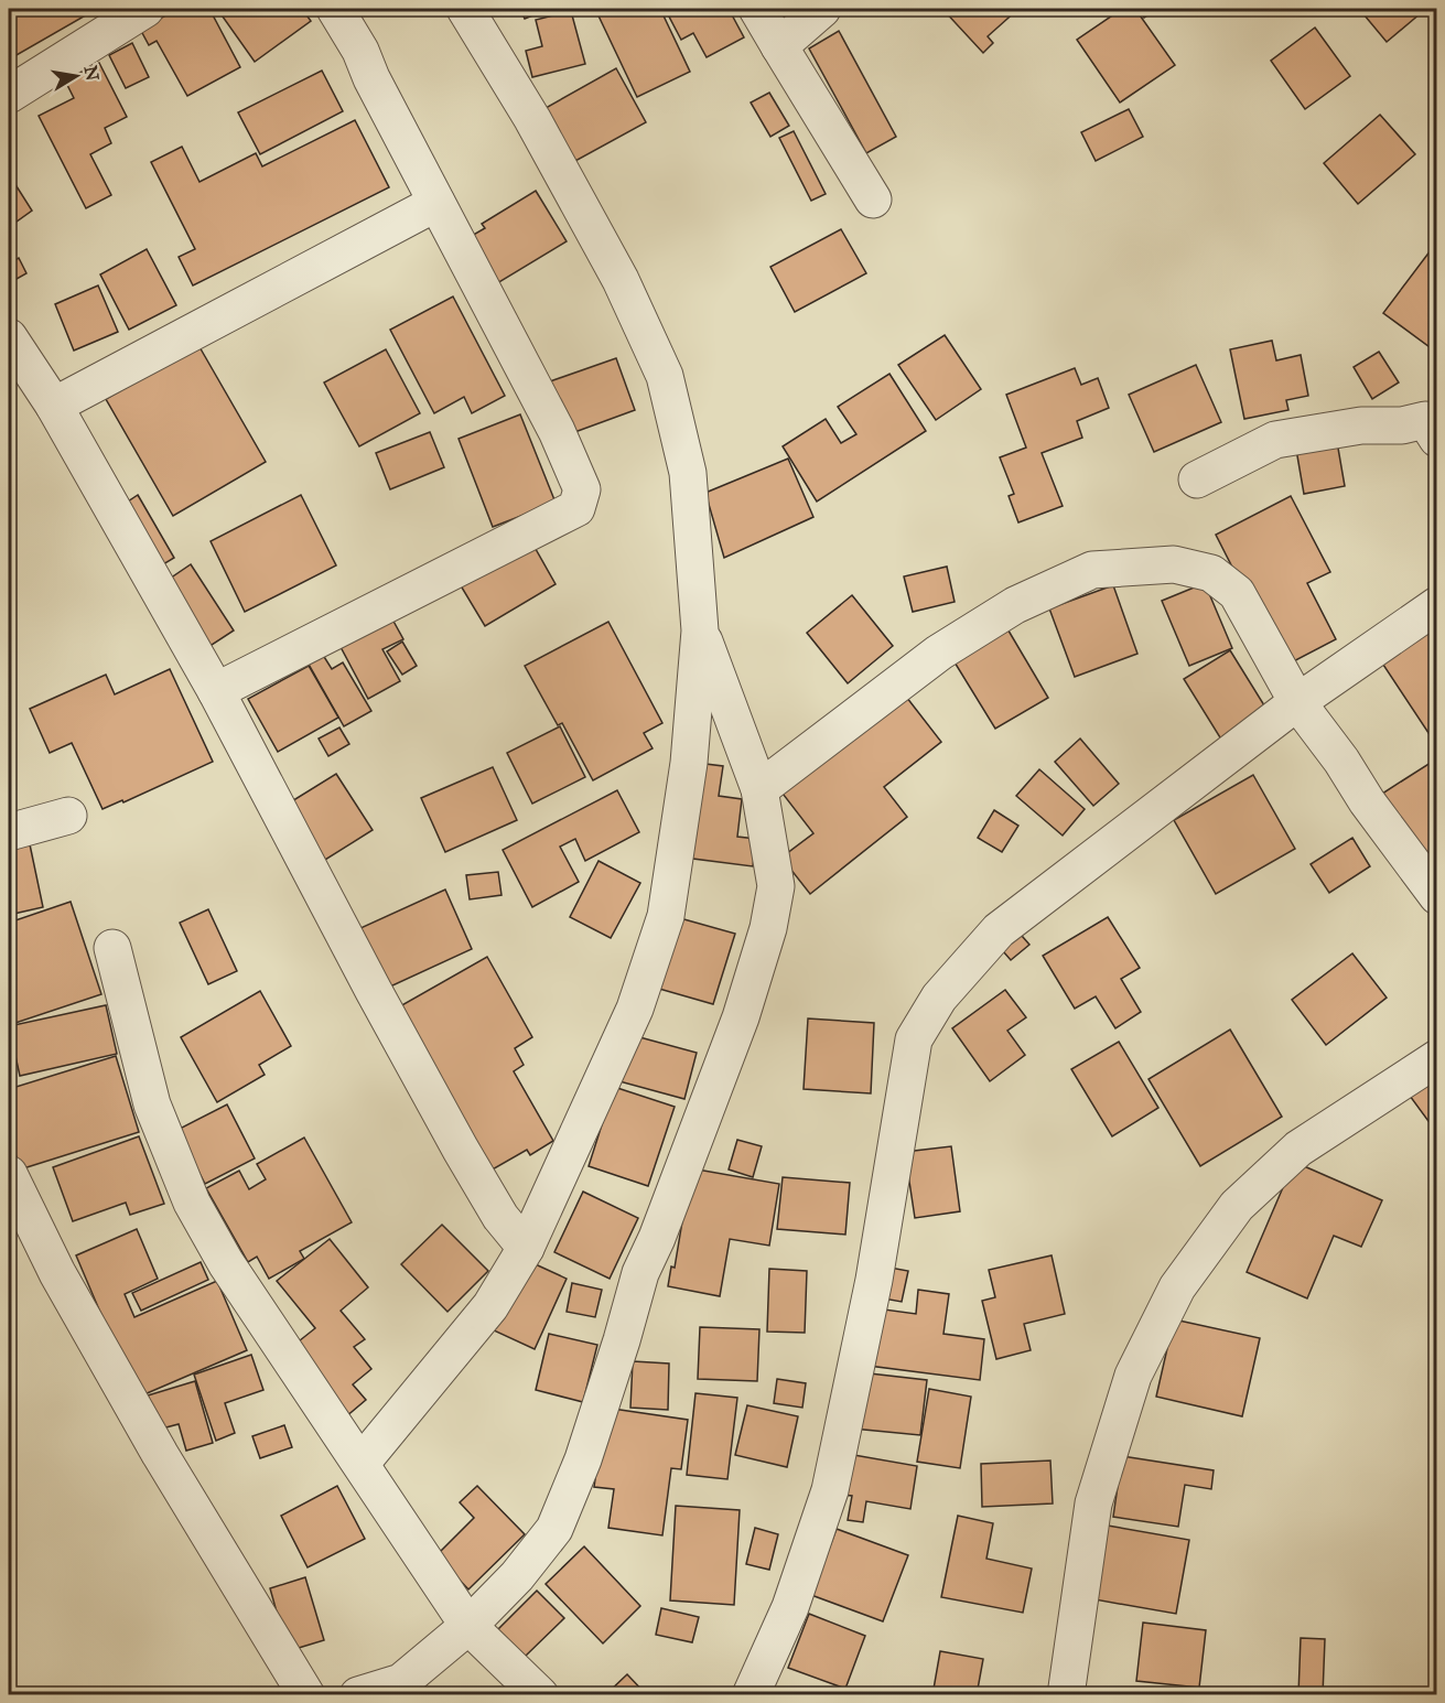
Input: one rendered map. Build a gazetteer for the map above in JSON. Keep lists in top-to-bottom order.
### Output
{
  "north": "right"
}
